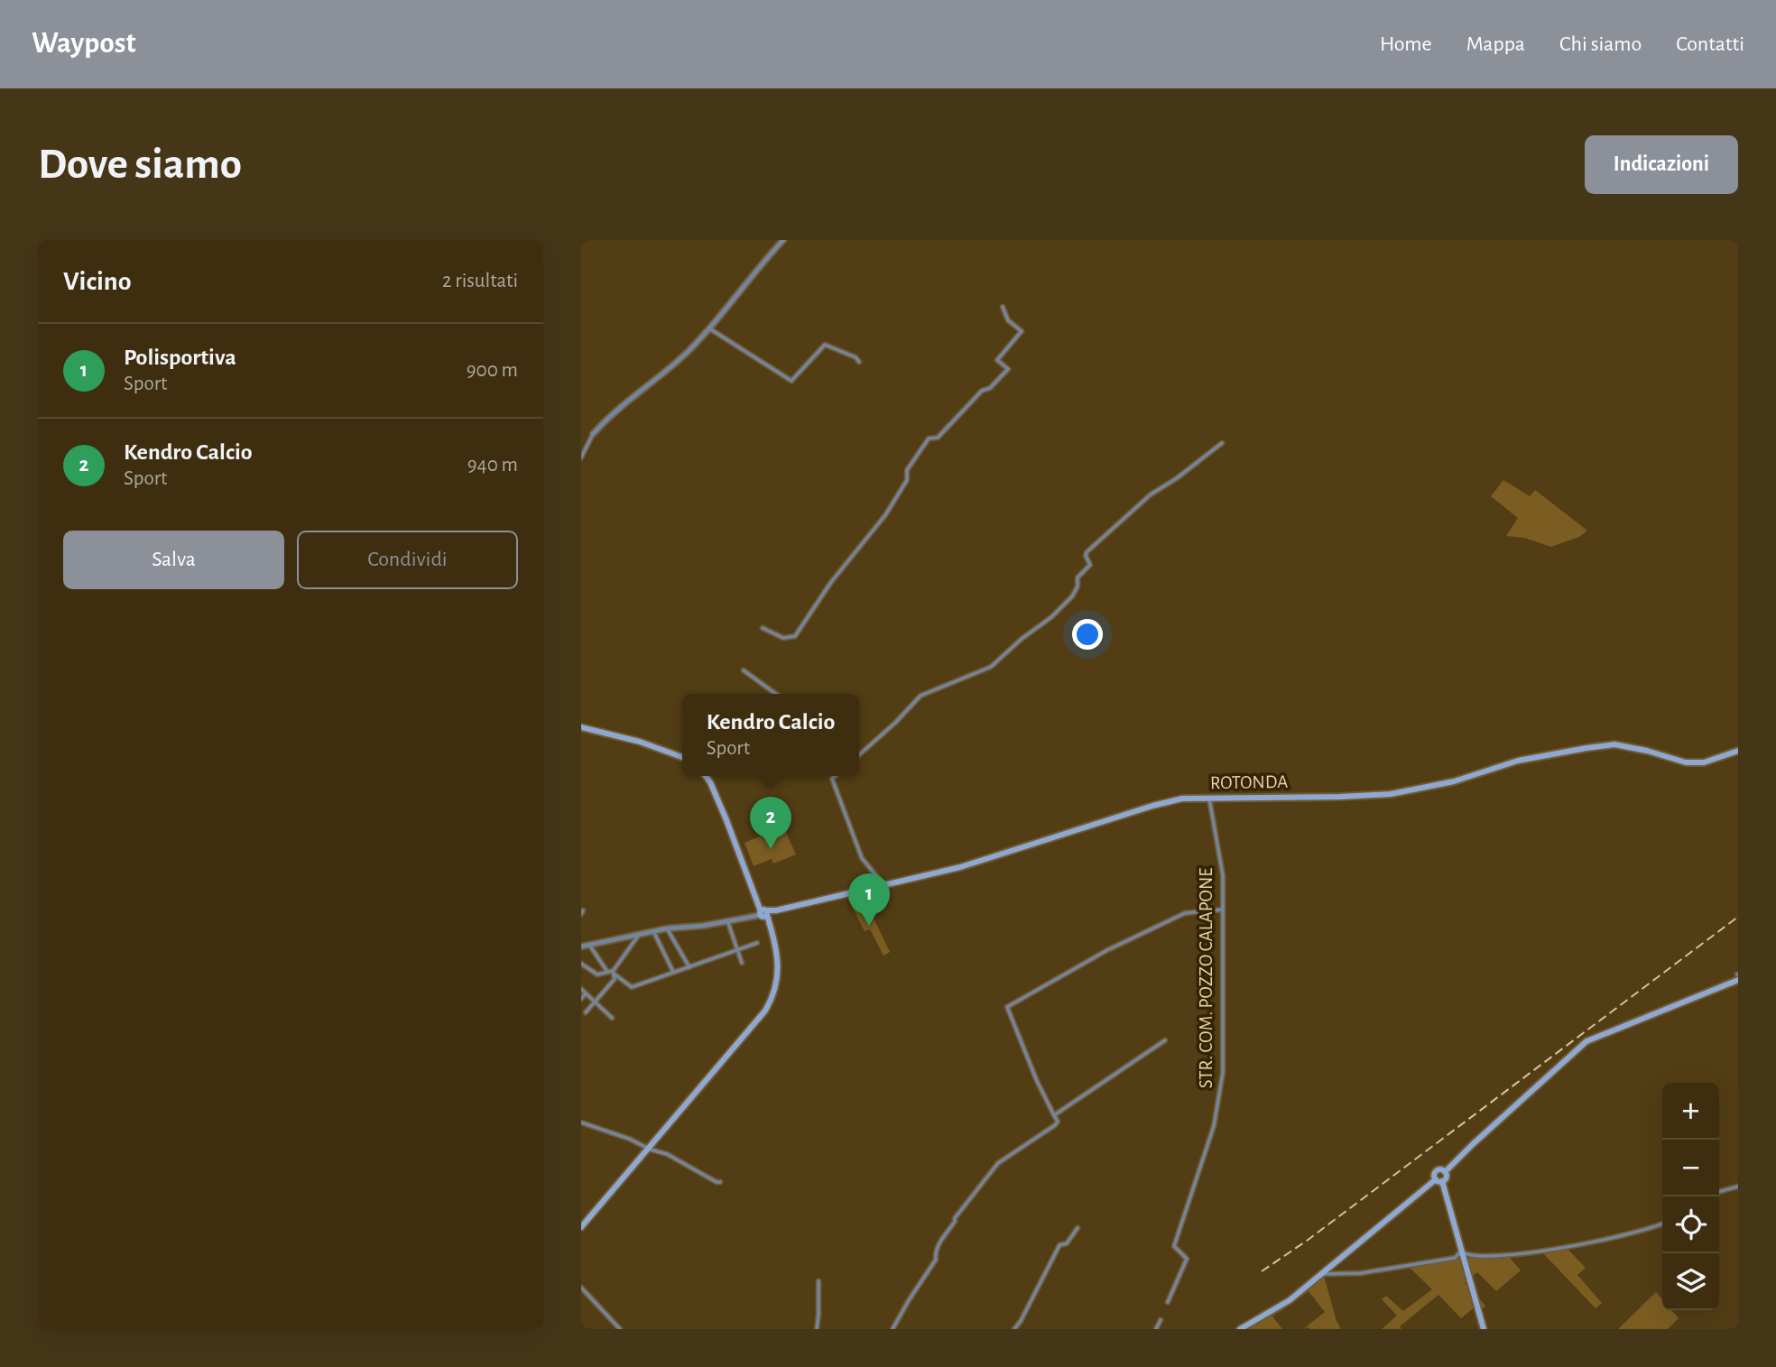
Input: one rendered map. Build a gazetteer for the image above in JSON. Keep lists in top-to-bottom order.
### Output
{
  "streets": {
    "main road": ["ROTONDA"],
    "street": ["STR. COM. POZZO CALAPONE"]
  },
  "crossings": [
    ["ROTONDA", "STR. COM. POZZO CALAPONE"]
  ],
  "page": {
    "header": "Waypost",
    "nav": [
      "Home",
      "Mappa",
      "Chi siamo",
      "Contatti"
    ],
    "buttons": [
      "Indicazioni",
      ["Salva", "Condividi"]
    ],
    "title": "Dove siamo",
    "heading": ["Vicino", "2 risultati"],
    "list": [
      {
        "mark": "1",
        "name": "Polisportiva",
        "note": "Sport",
        "value": "900 m"
      },
      {
        "mark": "2",
        "name": "Kendro Calcio",
        "note": "Sport",
        "value": "940 m"
      }
    ],
    "popup": ["Kendro Calcio", "Sport"],
    "pins": ["2", "1"],
    "map_buttons": ["+", "−"]
  }
}
